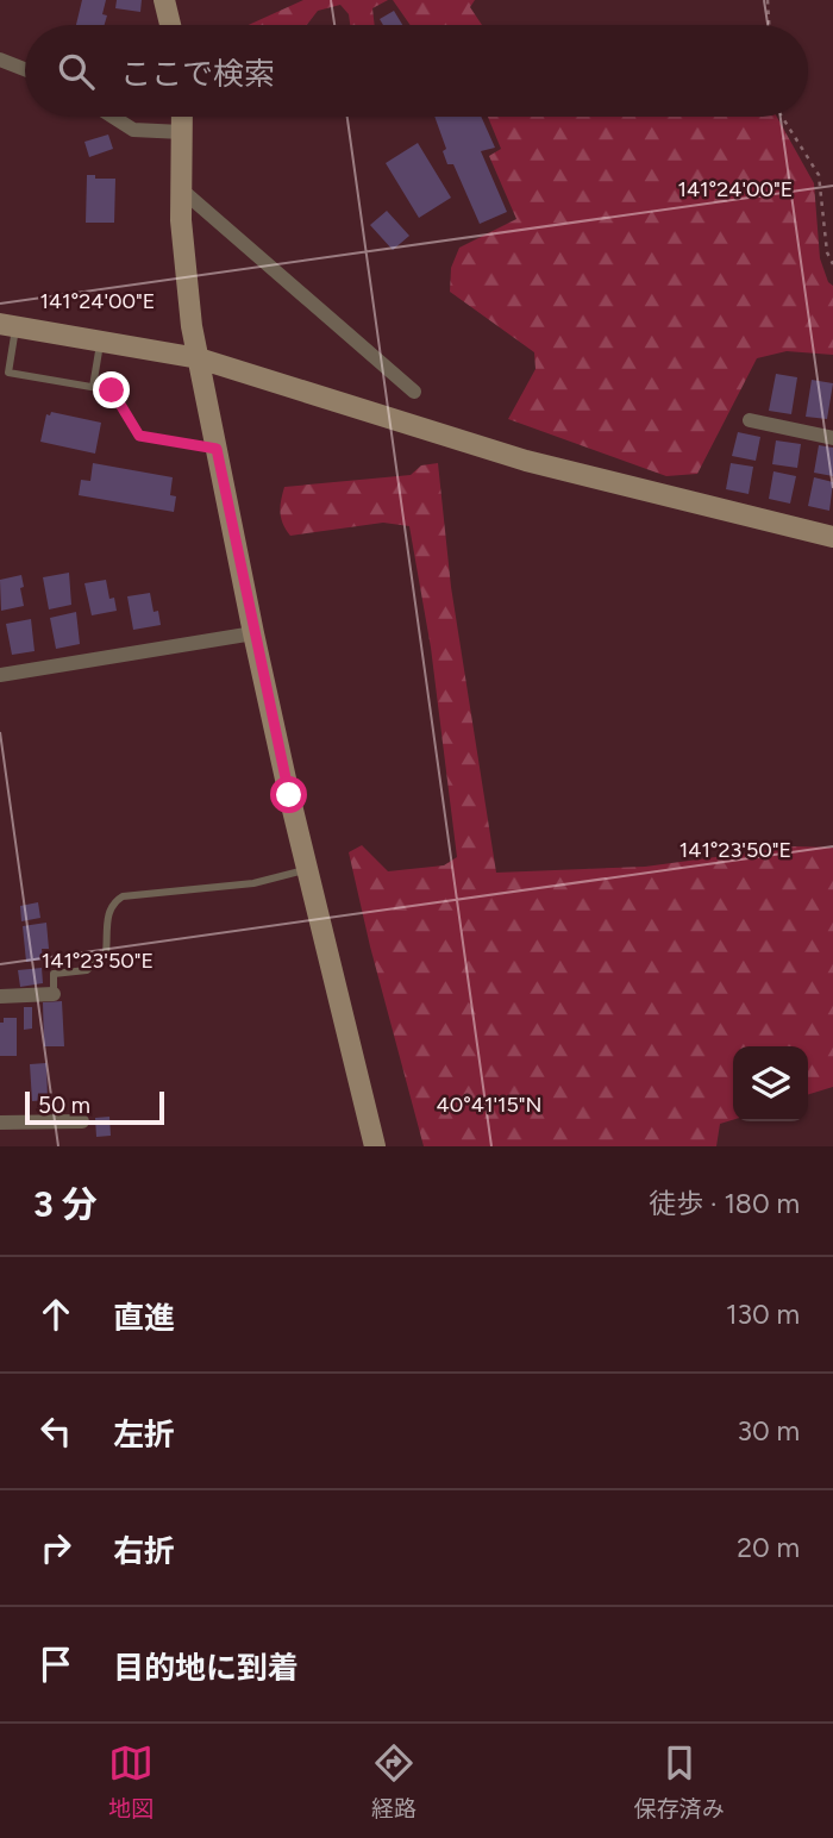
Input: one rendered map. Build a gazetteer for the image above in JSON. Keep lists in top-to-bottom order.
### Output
{
  "scale_bar": "50 m",
  "page": {
    "search": "ここで検索",
    "scale": "50 m",
    "heading": ["3 分", "徒歩 · 180 m"],
    "list": [
      ["直進", "130 m"],
      ["左折", "30 m"],
      ["右折", "20 m"],
      "目的地に到着"
    ],
    "nav": ["地図", "経路", "保存済み"]
  },
  "coordinates": ["141°24'00\"E", "141°23'50\"E", "40°41'15\"N"]
}
